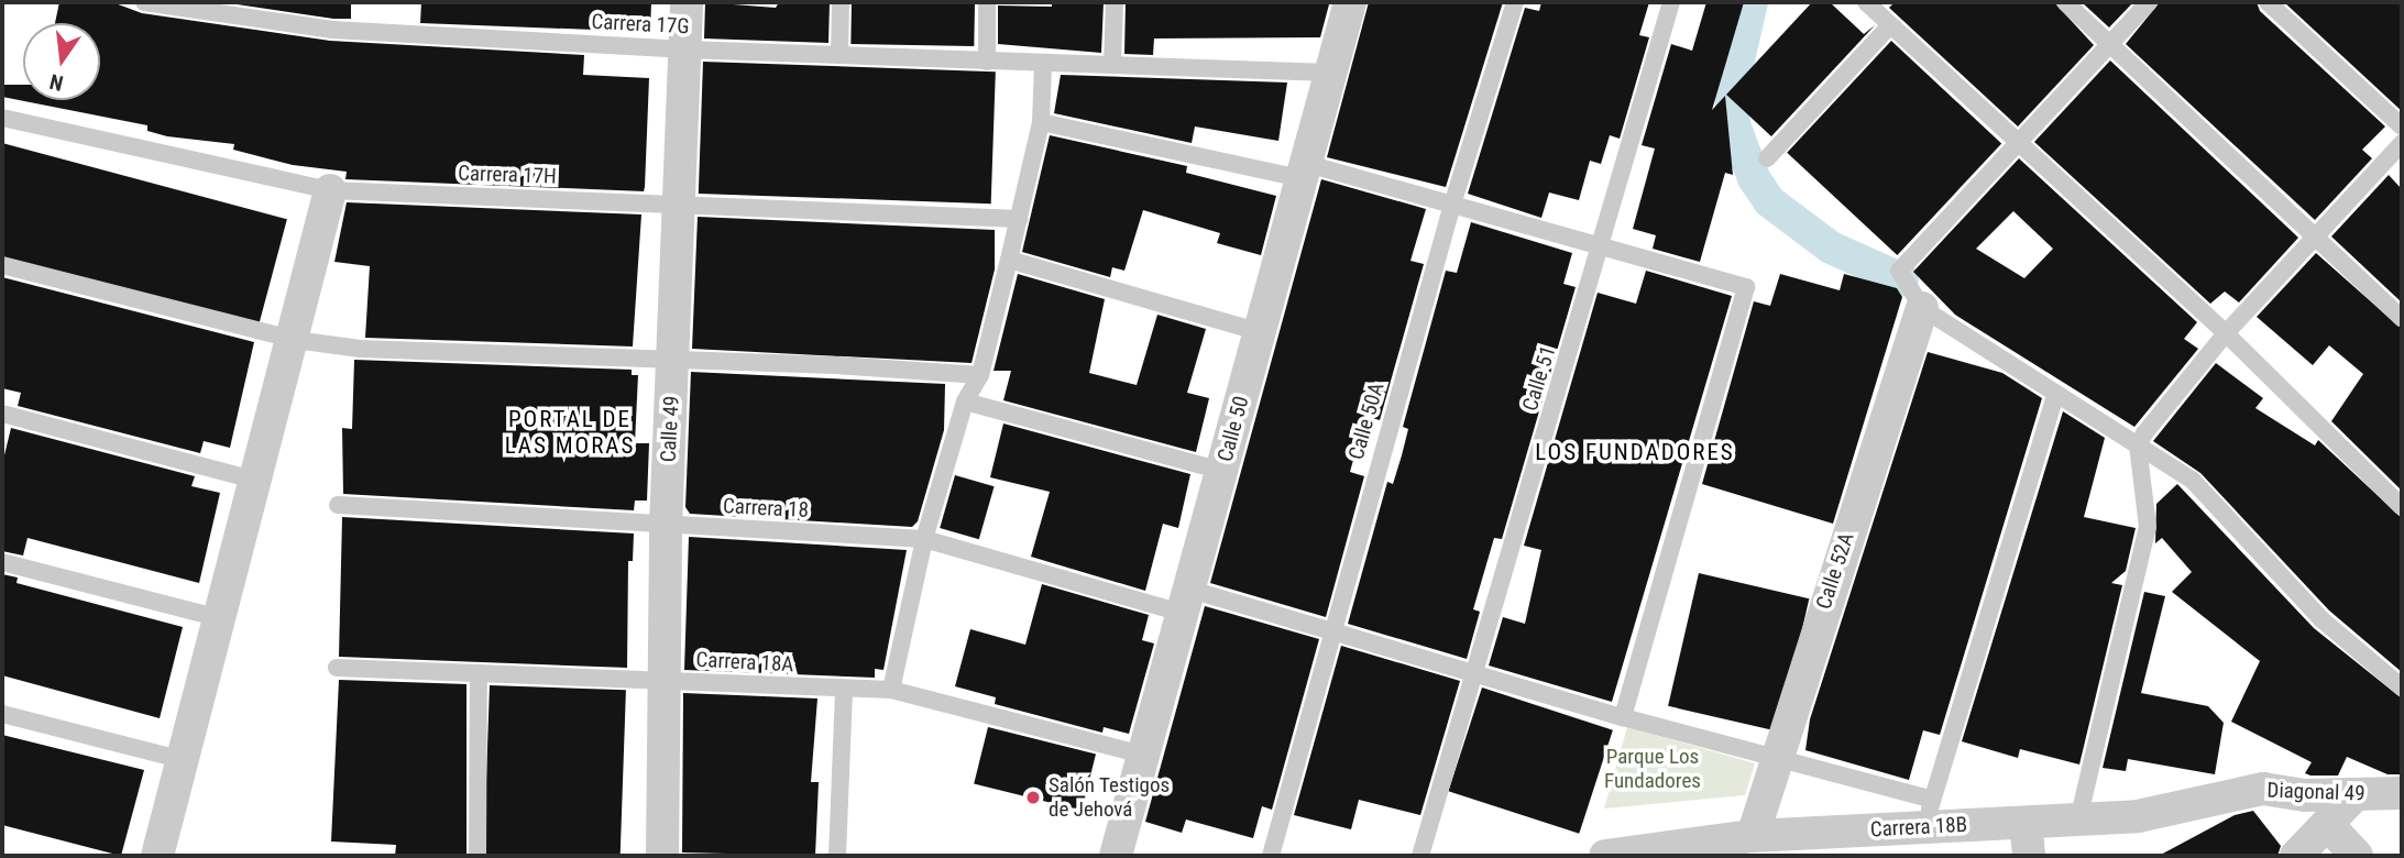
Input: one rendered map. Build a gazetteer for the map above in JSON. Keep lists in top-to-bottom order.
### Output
{
  "streets": {
    "street": [
      "Calle 49",
      "Calle 50",
      "Calle 52A",
      "Diagonal 49",
      "Carrera 18B"
    ],
    "lane": [
      "Carrera 17G",
      "Carrera 17H",
      "Calle 51",
      "Calle 50A",
      "Carrera 18",
      "Carrera 18A"
    ]
  },
  "crossings": [
    ["Carrera 17G", "Calle 49"],
    ["Carrera 17G", "Calle 50"],
    ["Carrera 17H", "Calle 49"],
    ["Calle 49", "Carrera 18"],
    ["Calle 49", "Carrera 18A"],
    ["Calle 50", "Carrera 18"],
    ["Calle 50", "Carrera 18A"],
    ["Calle 52A", "Carrera 18B"],
    ["Diagonal 49", "Carrera 18B"]
  ],
  "districts": ["PORTAL DE LAS MORAS", "LOS FUNDADORES"],
  "parks": ["Parque Los Fundadores"],
  "places": ["Salón Testigos de Jehová"],
  "north": "bottom"
}
